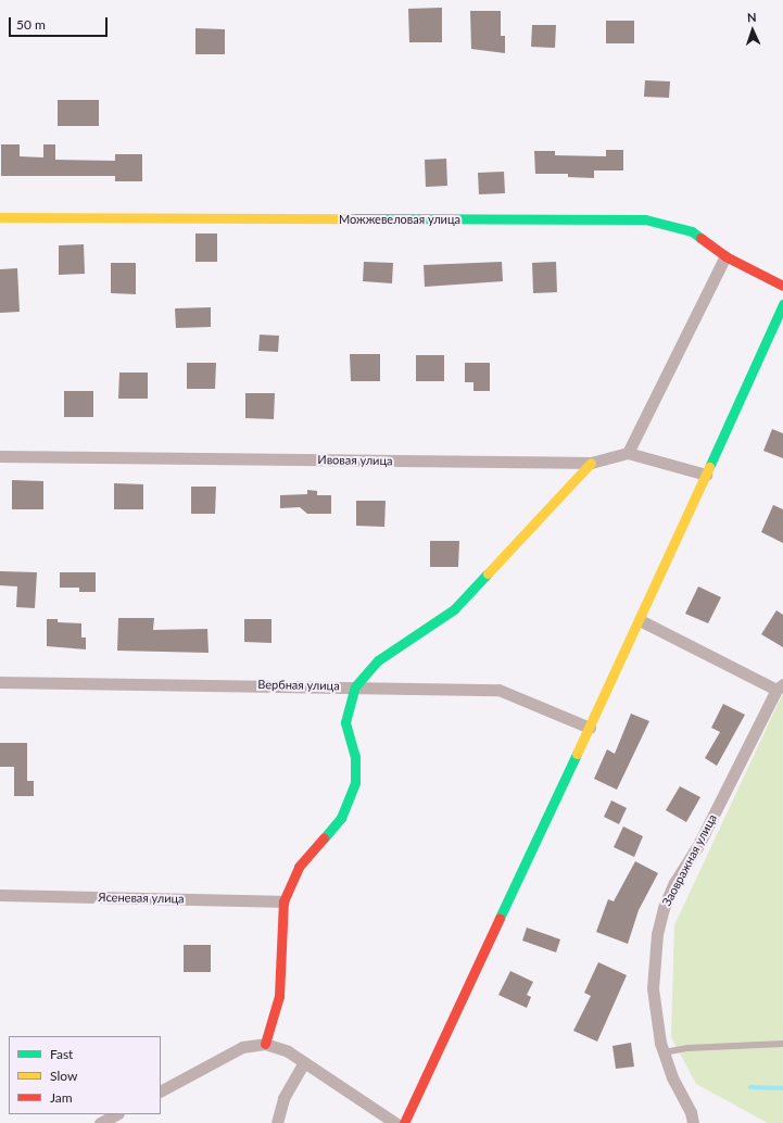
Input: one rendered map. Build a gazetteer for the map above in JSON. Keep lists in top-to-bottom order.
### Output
{
  "streets": {
    "street": [
      "Можжевеловая улица",
      "Ивовая улица",
      "Вербная улица",
      "Заовражная улица",
      "Ясеневая улица"
    ]
  },
  "legend": ["Fast", "Slow", "Jam"],
  "scale_bar": "50 m",
  "north": "top"
}
